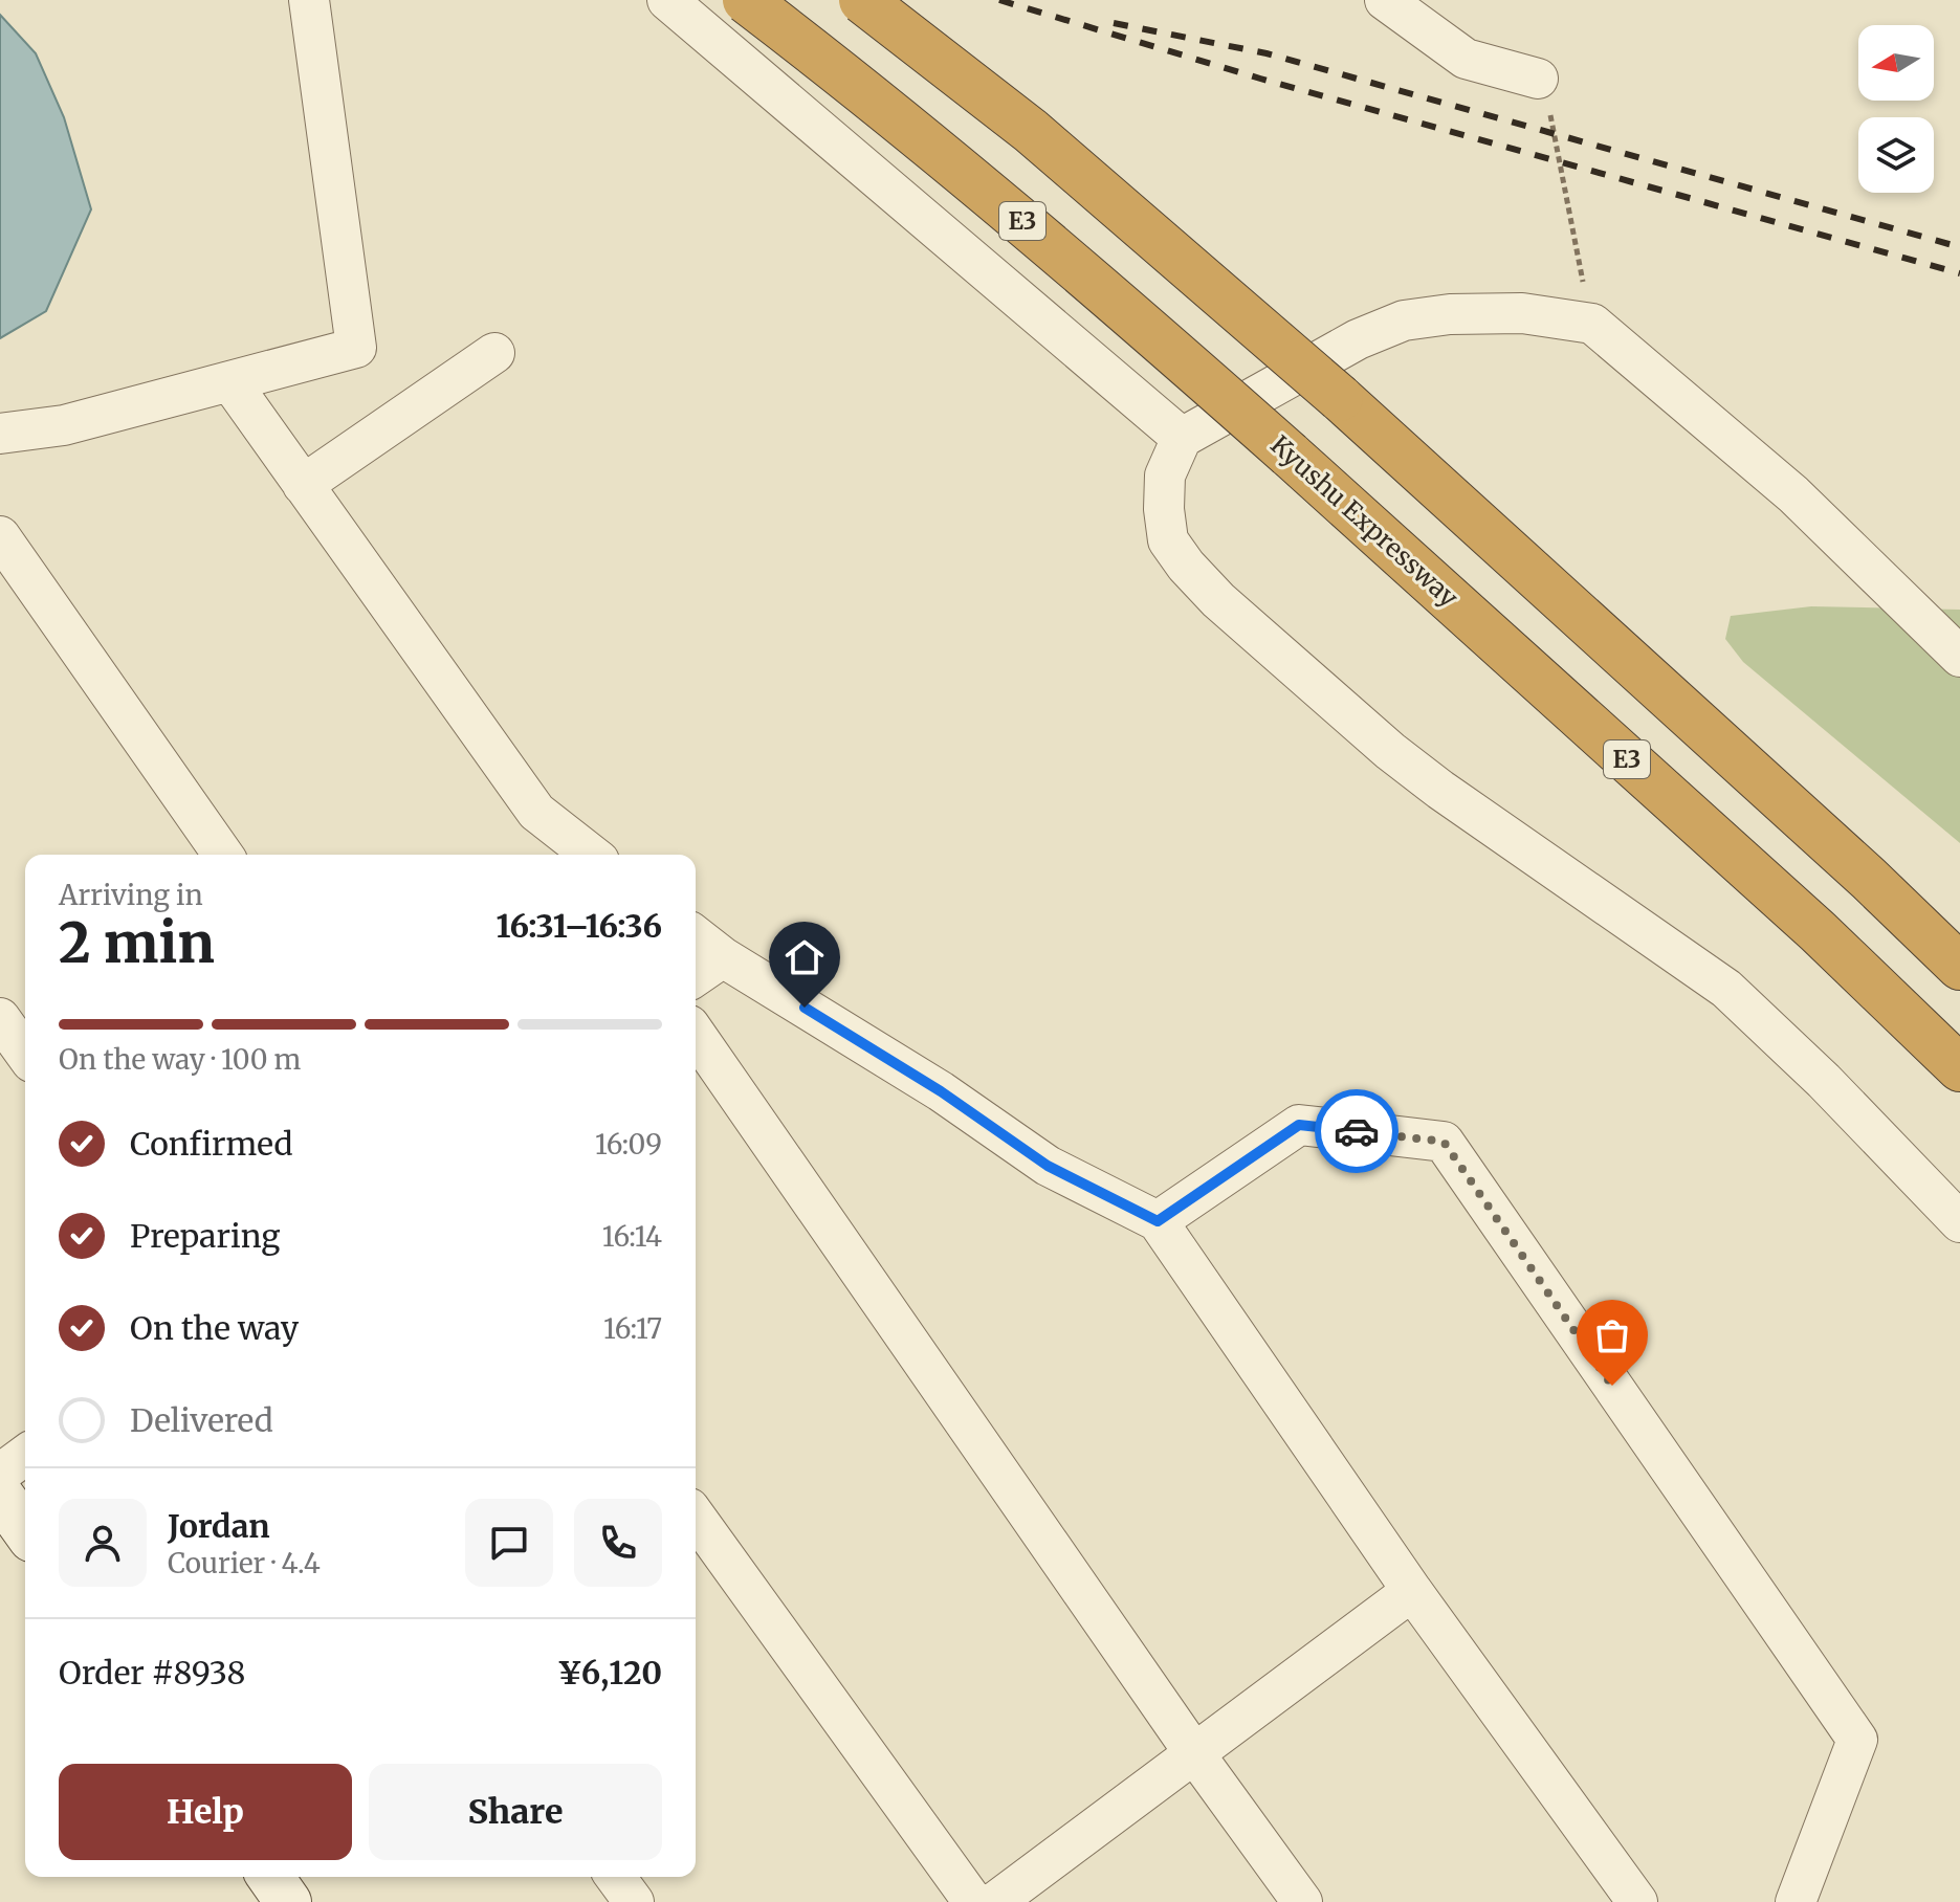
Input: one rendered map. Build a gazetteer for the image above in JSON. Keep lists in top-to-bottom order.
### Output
{
  "streets": {
    "highway": ["E3", "Kyushu Expressway"]
  },
  "north": "left",
  "page": {
    "heading": ["2 min", "Arriving in", "16:31–16:36"],
    "panel": [
      "Jordan",
      "Courier · 4.4",
      "Order #8938",
      "¥6,120"
    ],
    "bar": "On the way · 100 m",
    "list": [
      ["Confirmed", "16:09"],
      ["Preparing", "16:14"],
      ["On the way", "16:17"],
      "Delivered"
    ],
    "buttons": ["Help", "Share"]
  }
}
